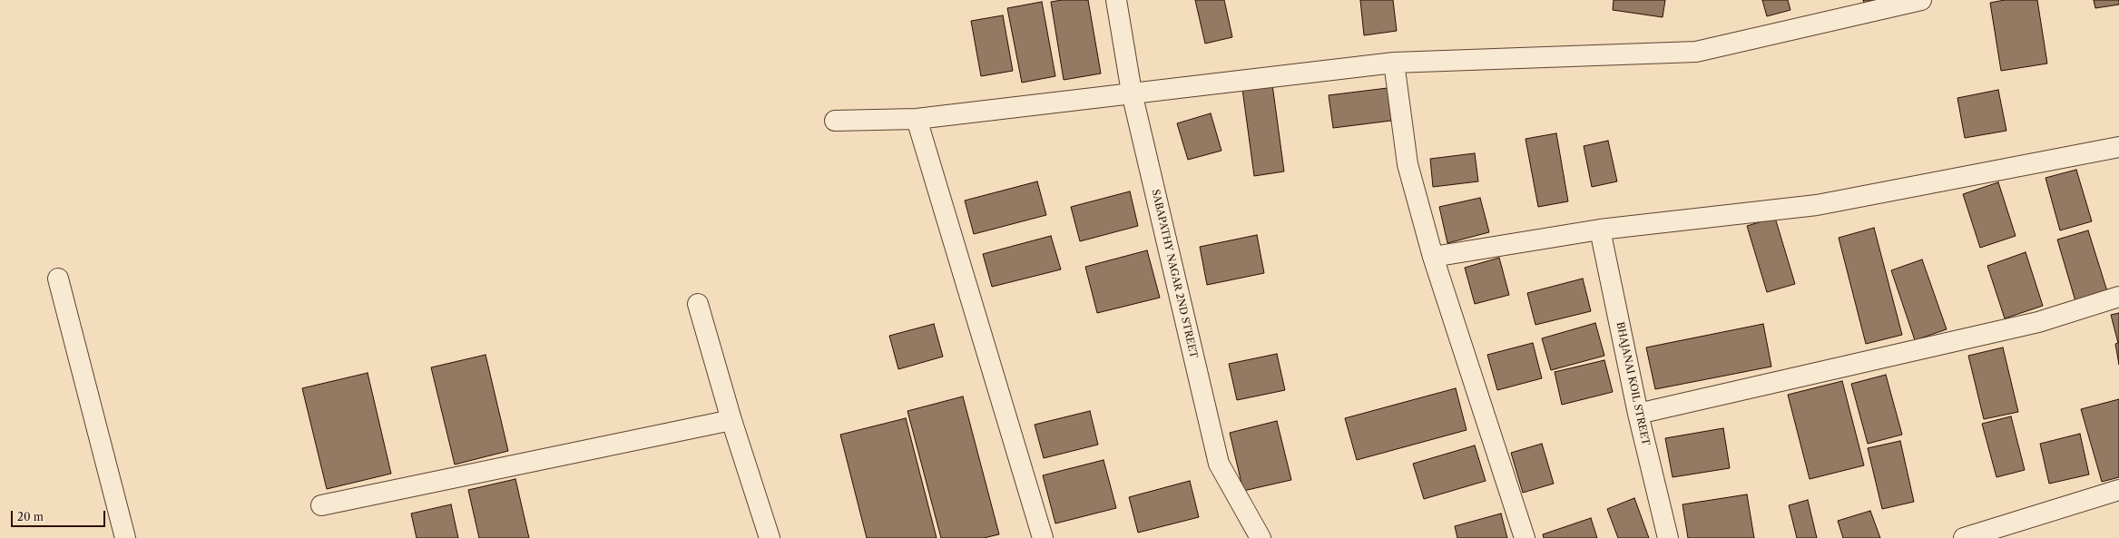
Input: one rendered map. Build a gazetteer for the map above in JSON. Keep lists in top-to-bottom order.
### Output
{
  "streets": {
    "street": ["SABAPATHY NAGAR 2ND STREET", "BHAJANAI KOIL STREET"]
  },
  "scale_bar": "20 m"
}
